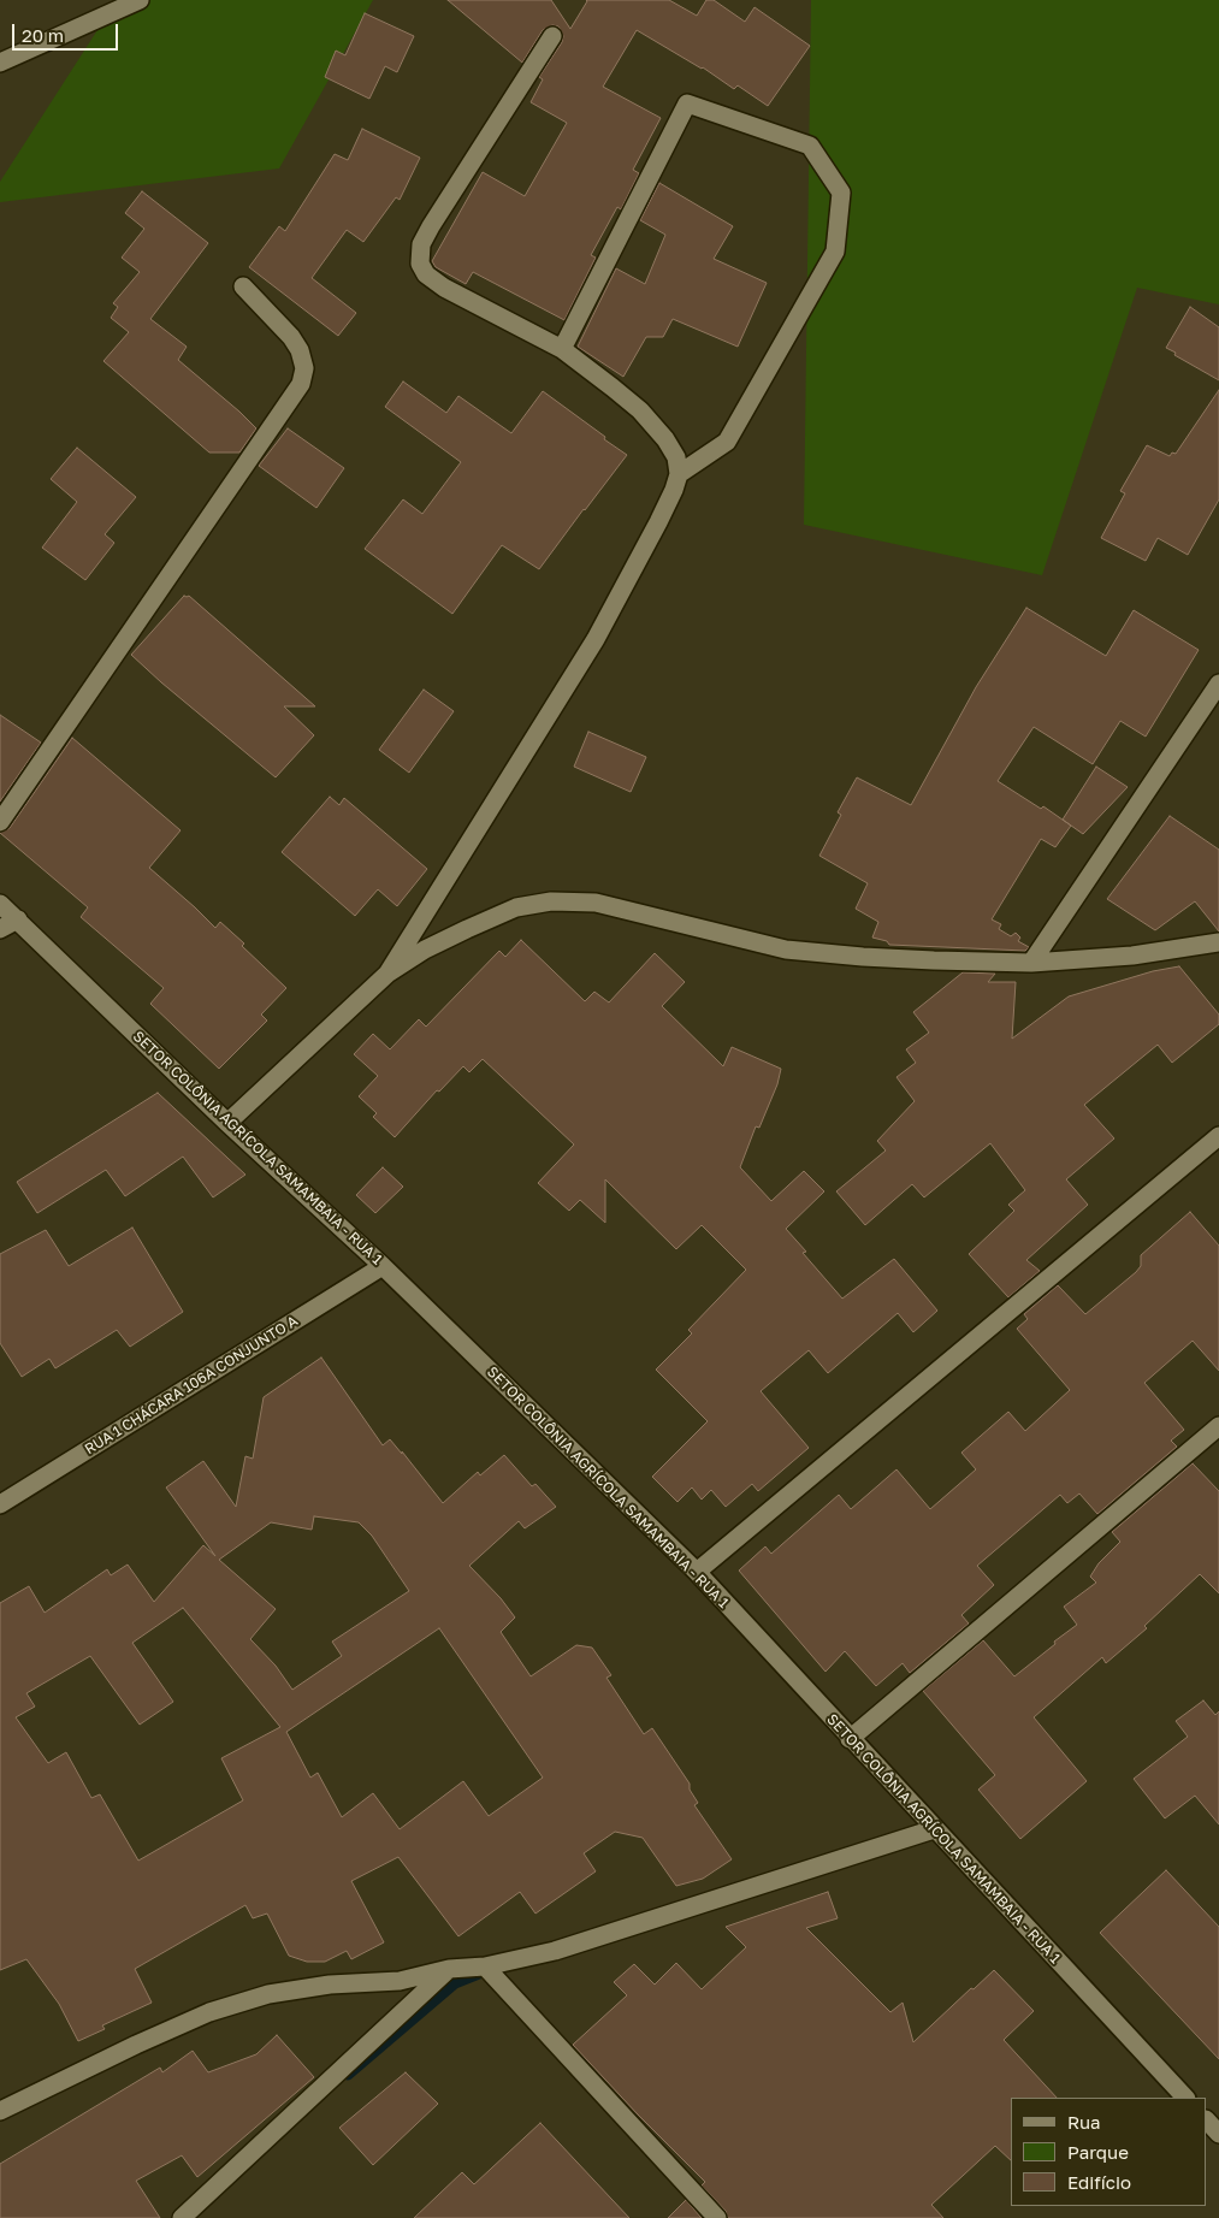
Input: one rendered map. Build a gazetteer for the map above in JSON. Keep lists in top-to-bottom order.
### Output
{
  "streets": {
    "street": ["SETOR COLÔNIA AGRÍCOLA SAMAMBAIA - RUA 1", "RUA 1 CHÁCARA 106A CONJUNTO A"]
  },
  "crossings": [
    ["SETOR COLÔNIA AGRÍCOLA SAMAMBAIA - RUA 1", "RUA 1 CHÁCARA 106A CONJUNTO A"]
  ],
  "legend": ["Rua", "Parque", "Edifício"],
  "scale_bar": "20 m"
}
